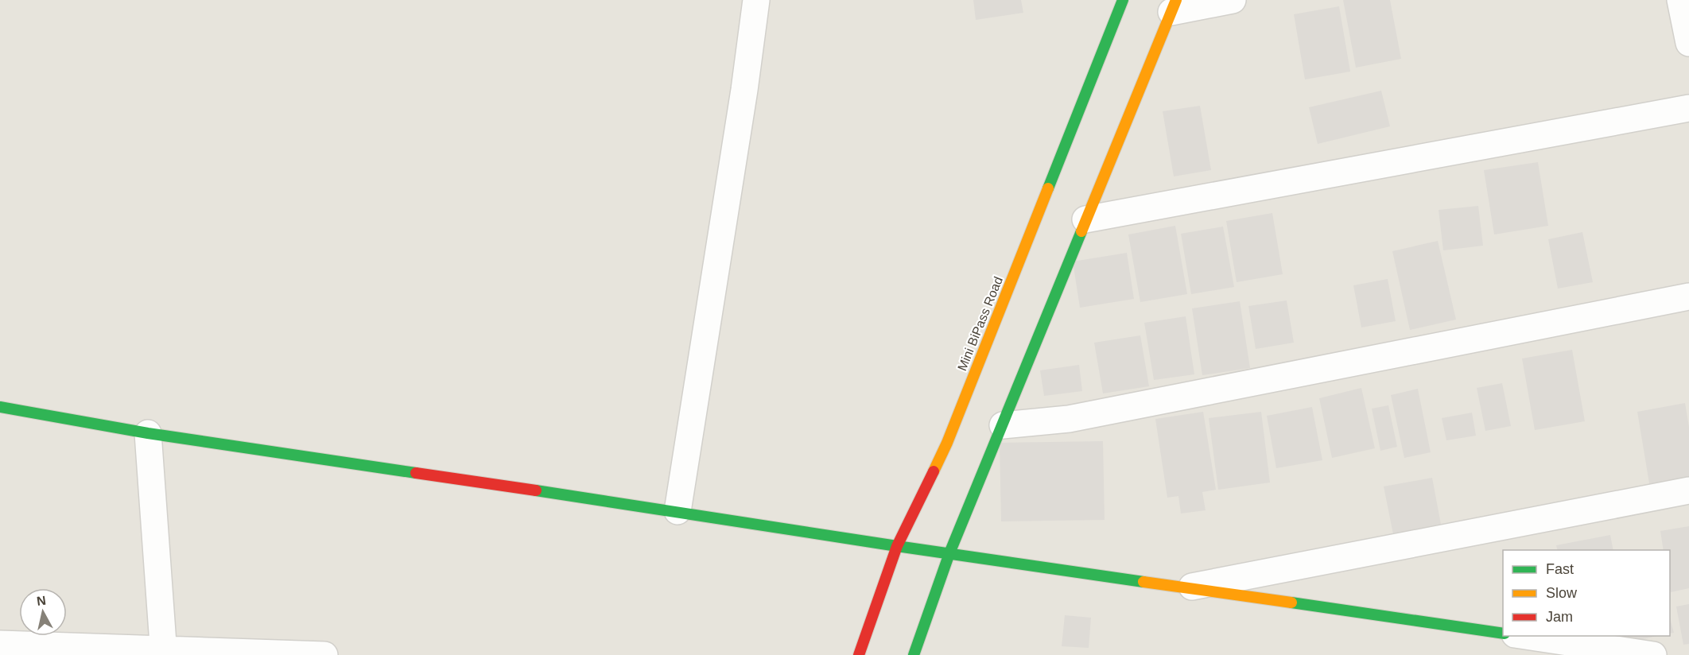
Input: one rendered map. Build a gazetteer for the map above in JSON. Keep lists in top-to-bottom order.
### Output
{
  "streets": {
    "street": ["Mini BiPass Road"]
  },
  "legend": ["Fast", "Slow", "Jam"],
  "north": "top"
}
